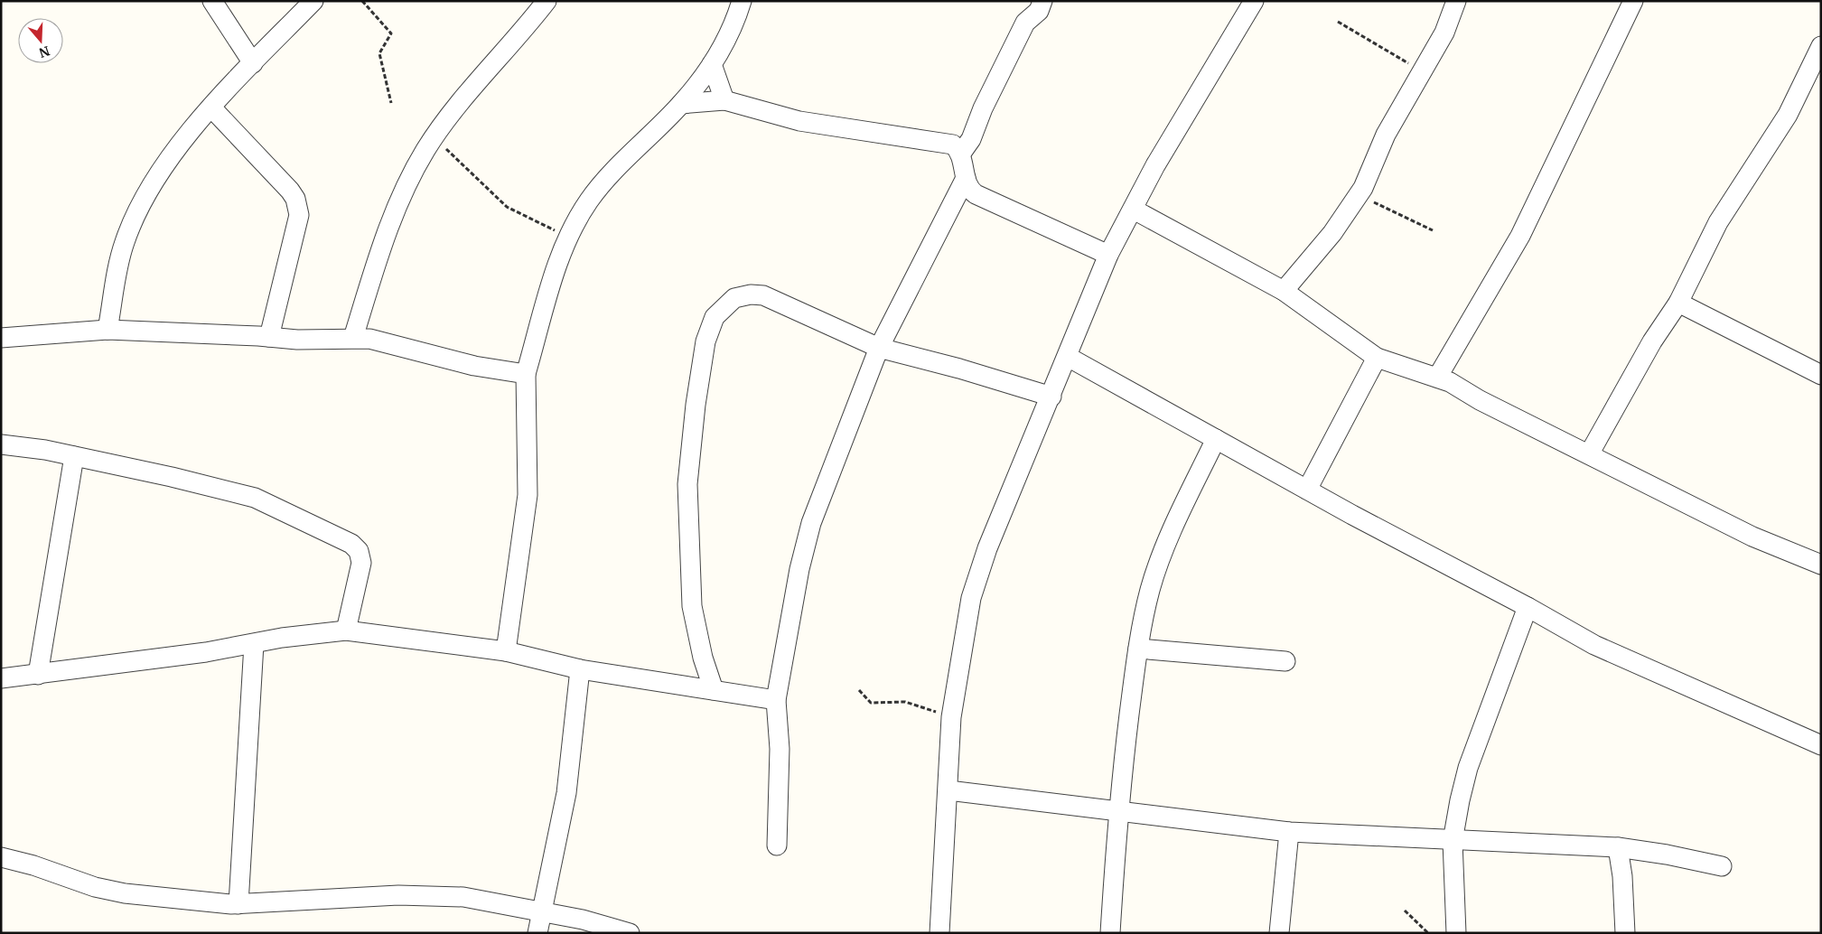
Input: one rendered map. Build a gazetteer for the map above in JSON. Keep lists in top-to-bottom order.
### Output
{
  "north": "bottom"
}
